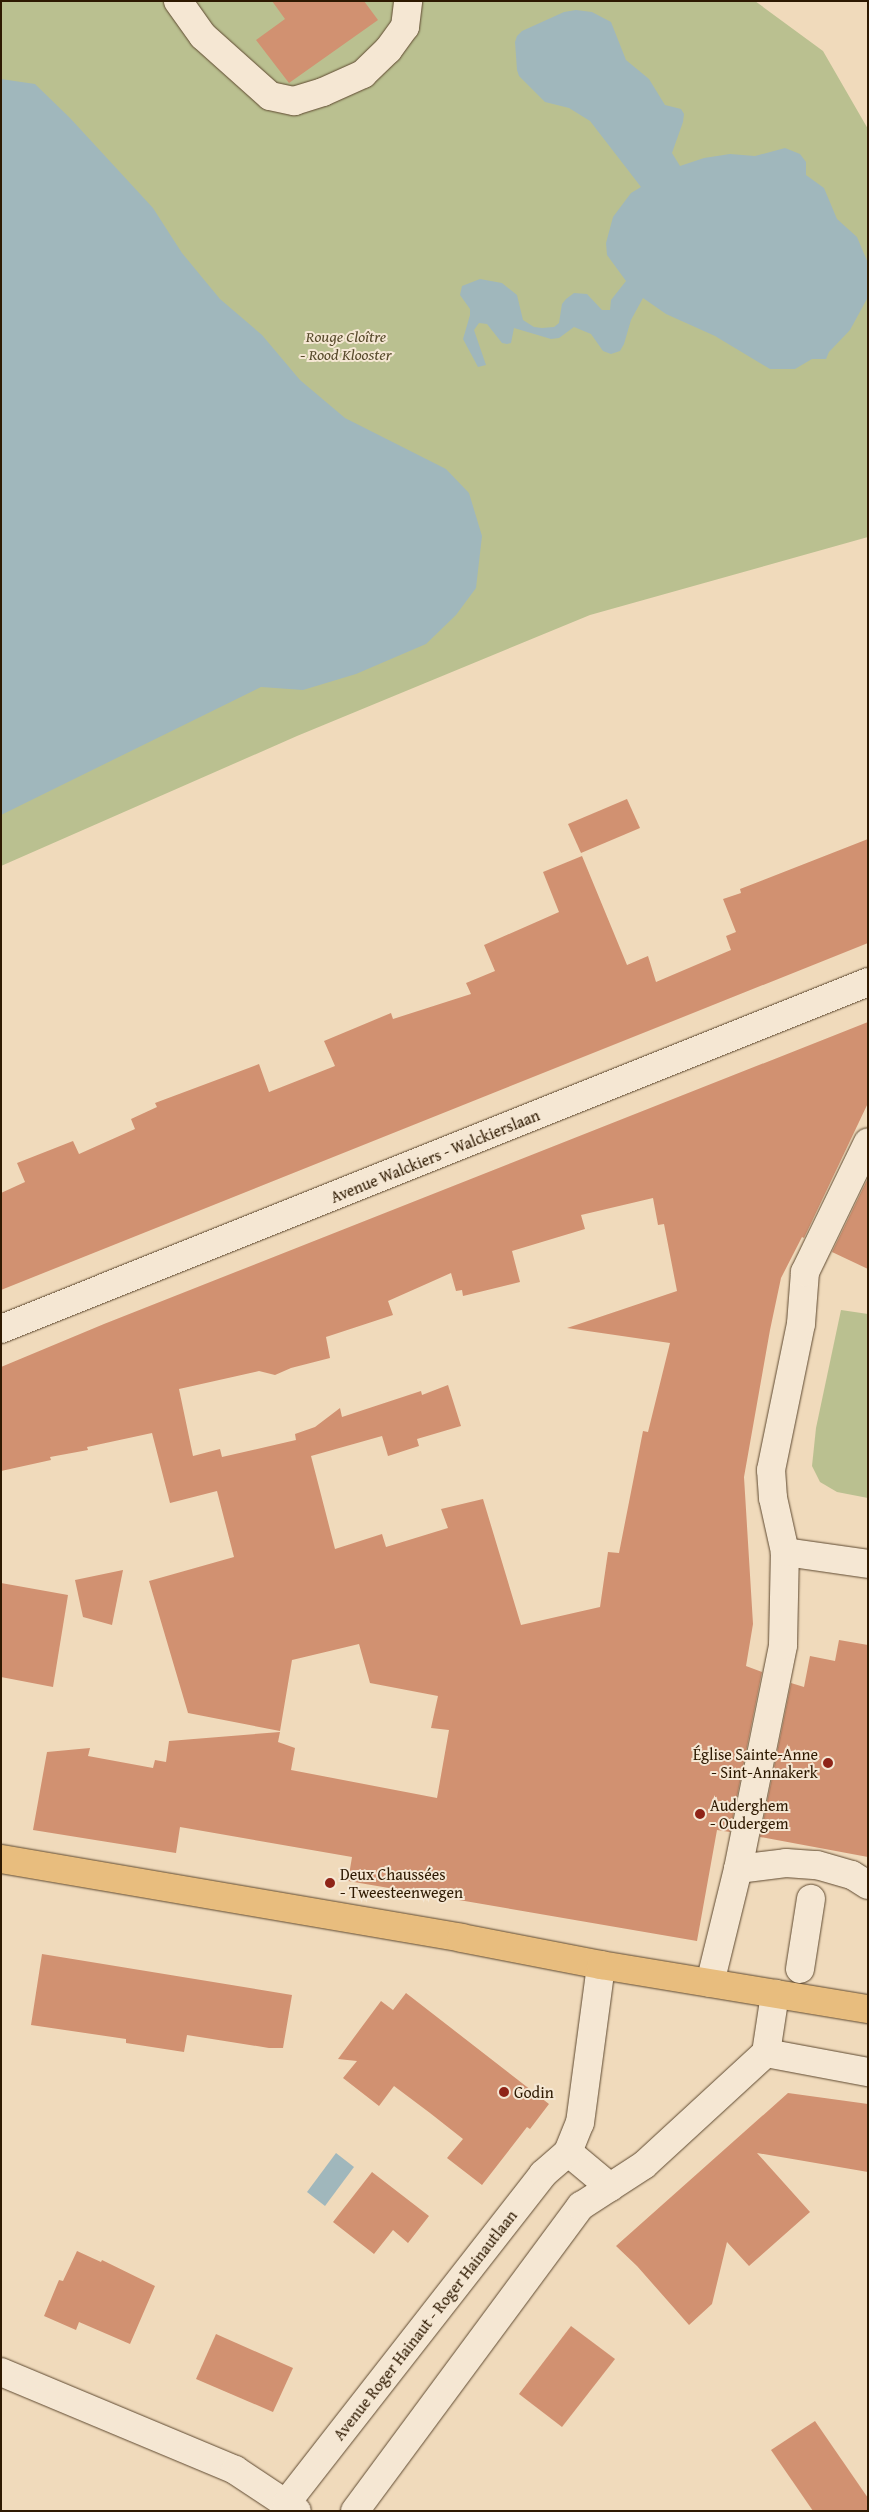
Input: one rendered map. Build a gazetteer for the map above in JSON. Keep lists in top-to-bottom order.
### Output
{
  "streets": {
    "street": ["Avenue Walckiers - Walckierslaan", "Avenue Roger Hainaut - Roger Hainautlaan"]
  },
  "parks": ["Rouge Cloître - Rood Klooster"],
  "places": [
    "Église Sainte-Anne - Sint-Annakerk",
    "Auderghem - Oudergem",
    "Deux Chaussées - Tweesteenwegen",
    "Godin"
  ]
}
